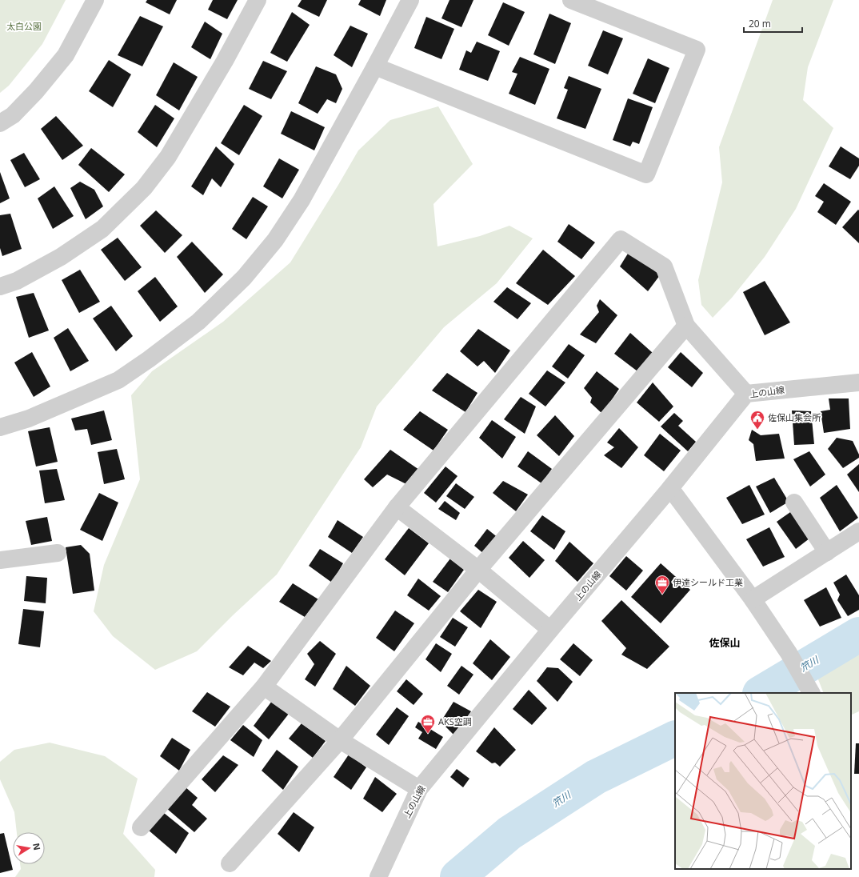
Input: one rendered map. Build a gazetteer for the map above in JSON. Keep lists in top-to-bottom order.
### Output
{
  "streets": {
    "street": ["上の山線"]
  },
  "districts": ["佐保山"],
  "water": ["笊川"],
  "parks": ["太白公園"],
  "places": {
    "public building": ["佐保山集会所"],
    "office": ["伊達シールド工業", "AKS空調"]
  },
  "scale_bar": "20 m",
  "north": "right"
}
